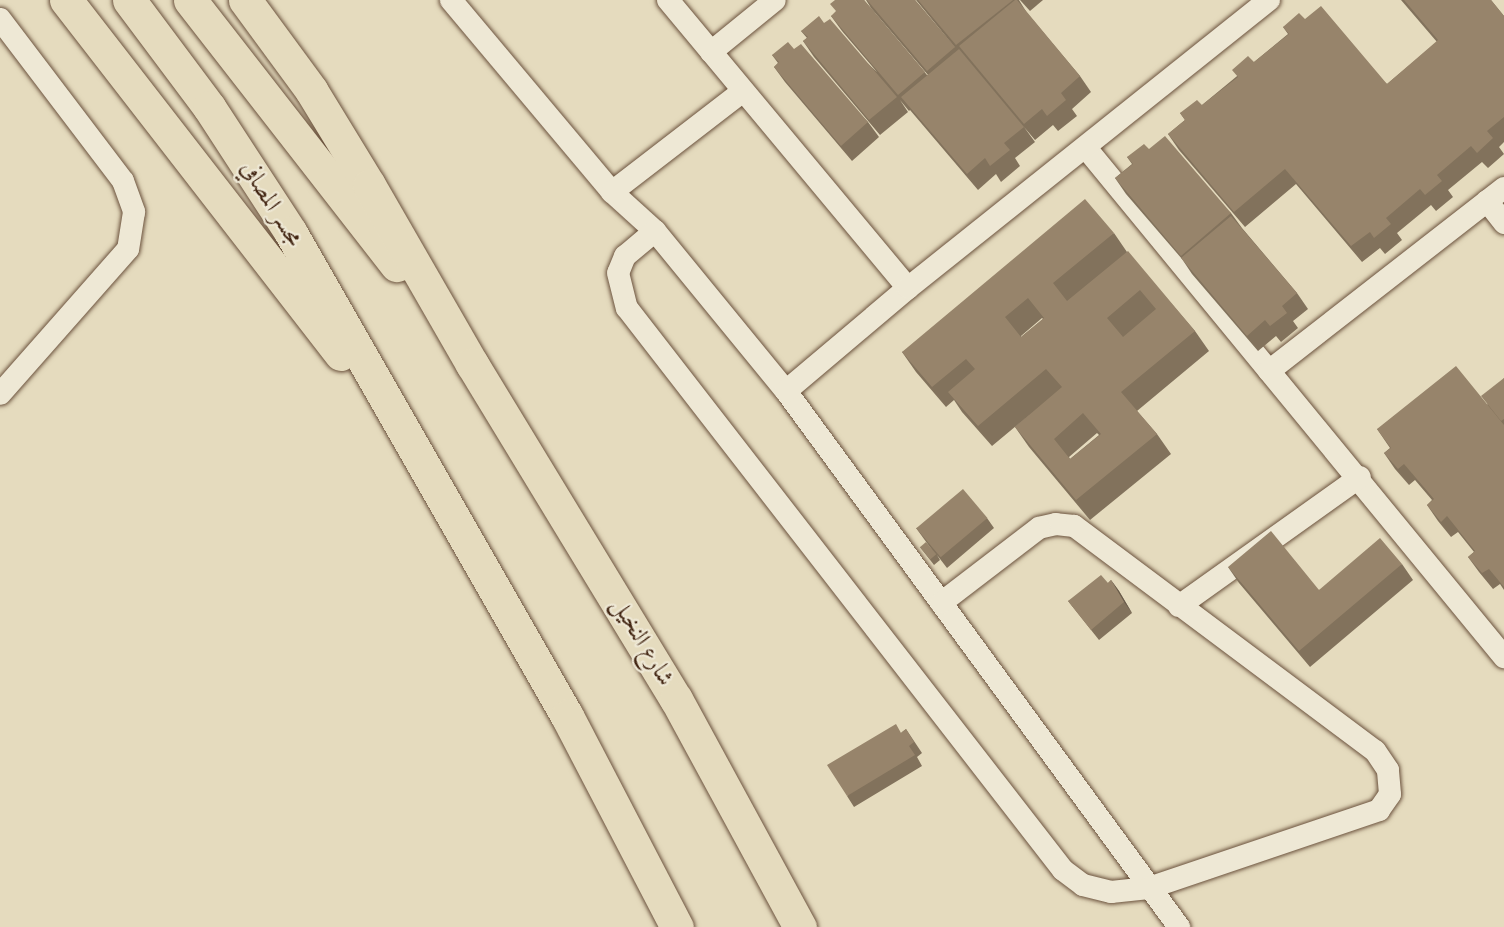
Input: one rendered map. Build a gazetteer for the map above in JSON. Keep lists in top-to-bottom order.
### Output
{
  "streets": {
    "highway": ["مجسر المصافي", "شارع النخيل"]
  }
}
